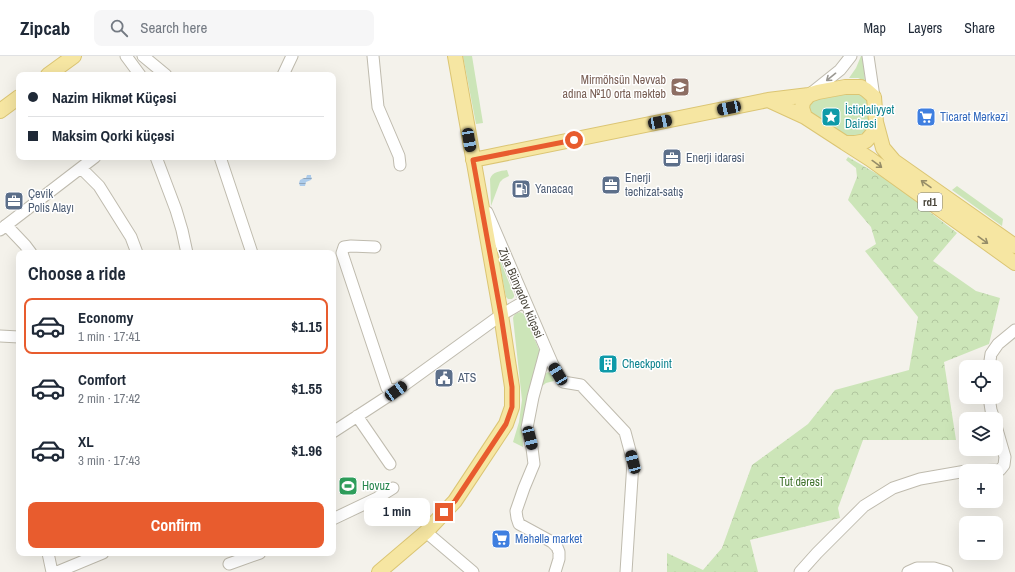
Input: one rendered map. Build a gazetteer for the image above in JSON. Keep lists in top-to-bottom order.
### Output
{
  "streets": {
    "main road": ["rd1"],
    "street": ["Ziya Bünyadov küçəsi"]
  },
  "parks": ["Tut dərəsi"],
  "places": {
    "school or university": ["Mirmöhsün Nəvvab adına №10 orta məktəb"],
    "place": ["İstiqlaliyyət Dairəsi"],
    "supermarket": ["Ticarət Mərkəzi", "Məhəllə market"],
    "office": ["Enerji idarəsi", "Enerji təchizat-satış", "Çevik Polis Alayı"],
    "fuel station": ["Yanacaq"],
    "building": ["Checkpoint"],
    "public building": ["ATS"],
    "sports": ["Hovuz"]
  },
  "page": {
    "header": "Zipcab",
    "search": "Search here",
    "nav": ["Map", "Layers", "Share"],
    "banner": ["Nazim Hikmət Küçəsi", "Maksim Qorki küçəsi"],
    "heading": "Choose a ride",
    "list": [
      {
        "name": "Economy",
        "note": "1 min · 17:41",
        "value": "$1.15"
      },
      {
        "name": "Comfort",
        "note": "2 min · 17:42",
        "value": "$1.55"
      },
      {
        "name": "XL",
        "note": "3 min · 17:43",
        "value": "$1.96"
      }
    ],
    "map_buttons": ["+", "−"],
    "buttons": "Confirm",
    "bubble": "1 min"
  }
}
